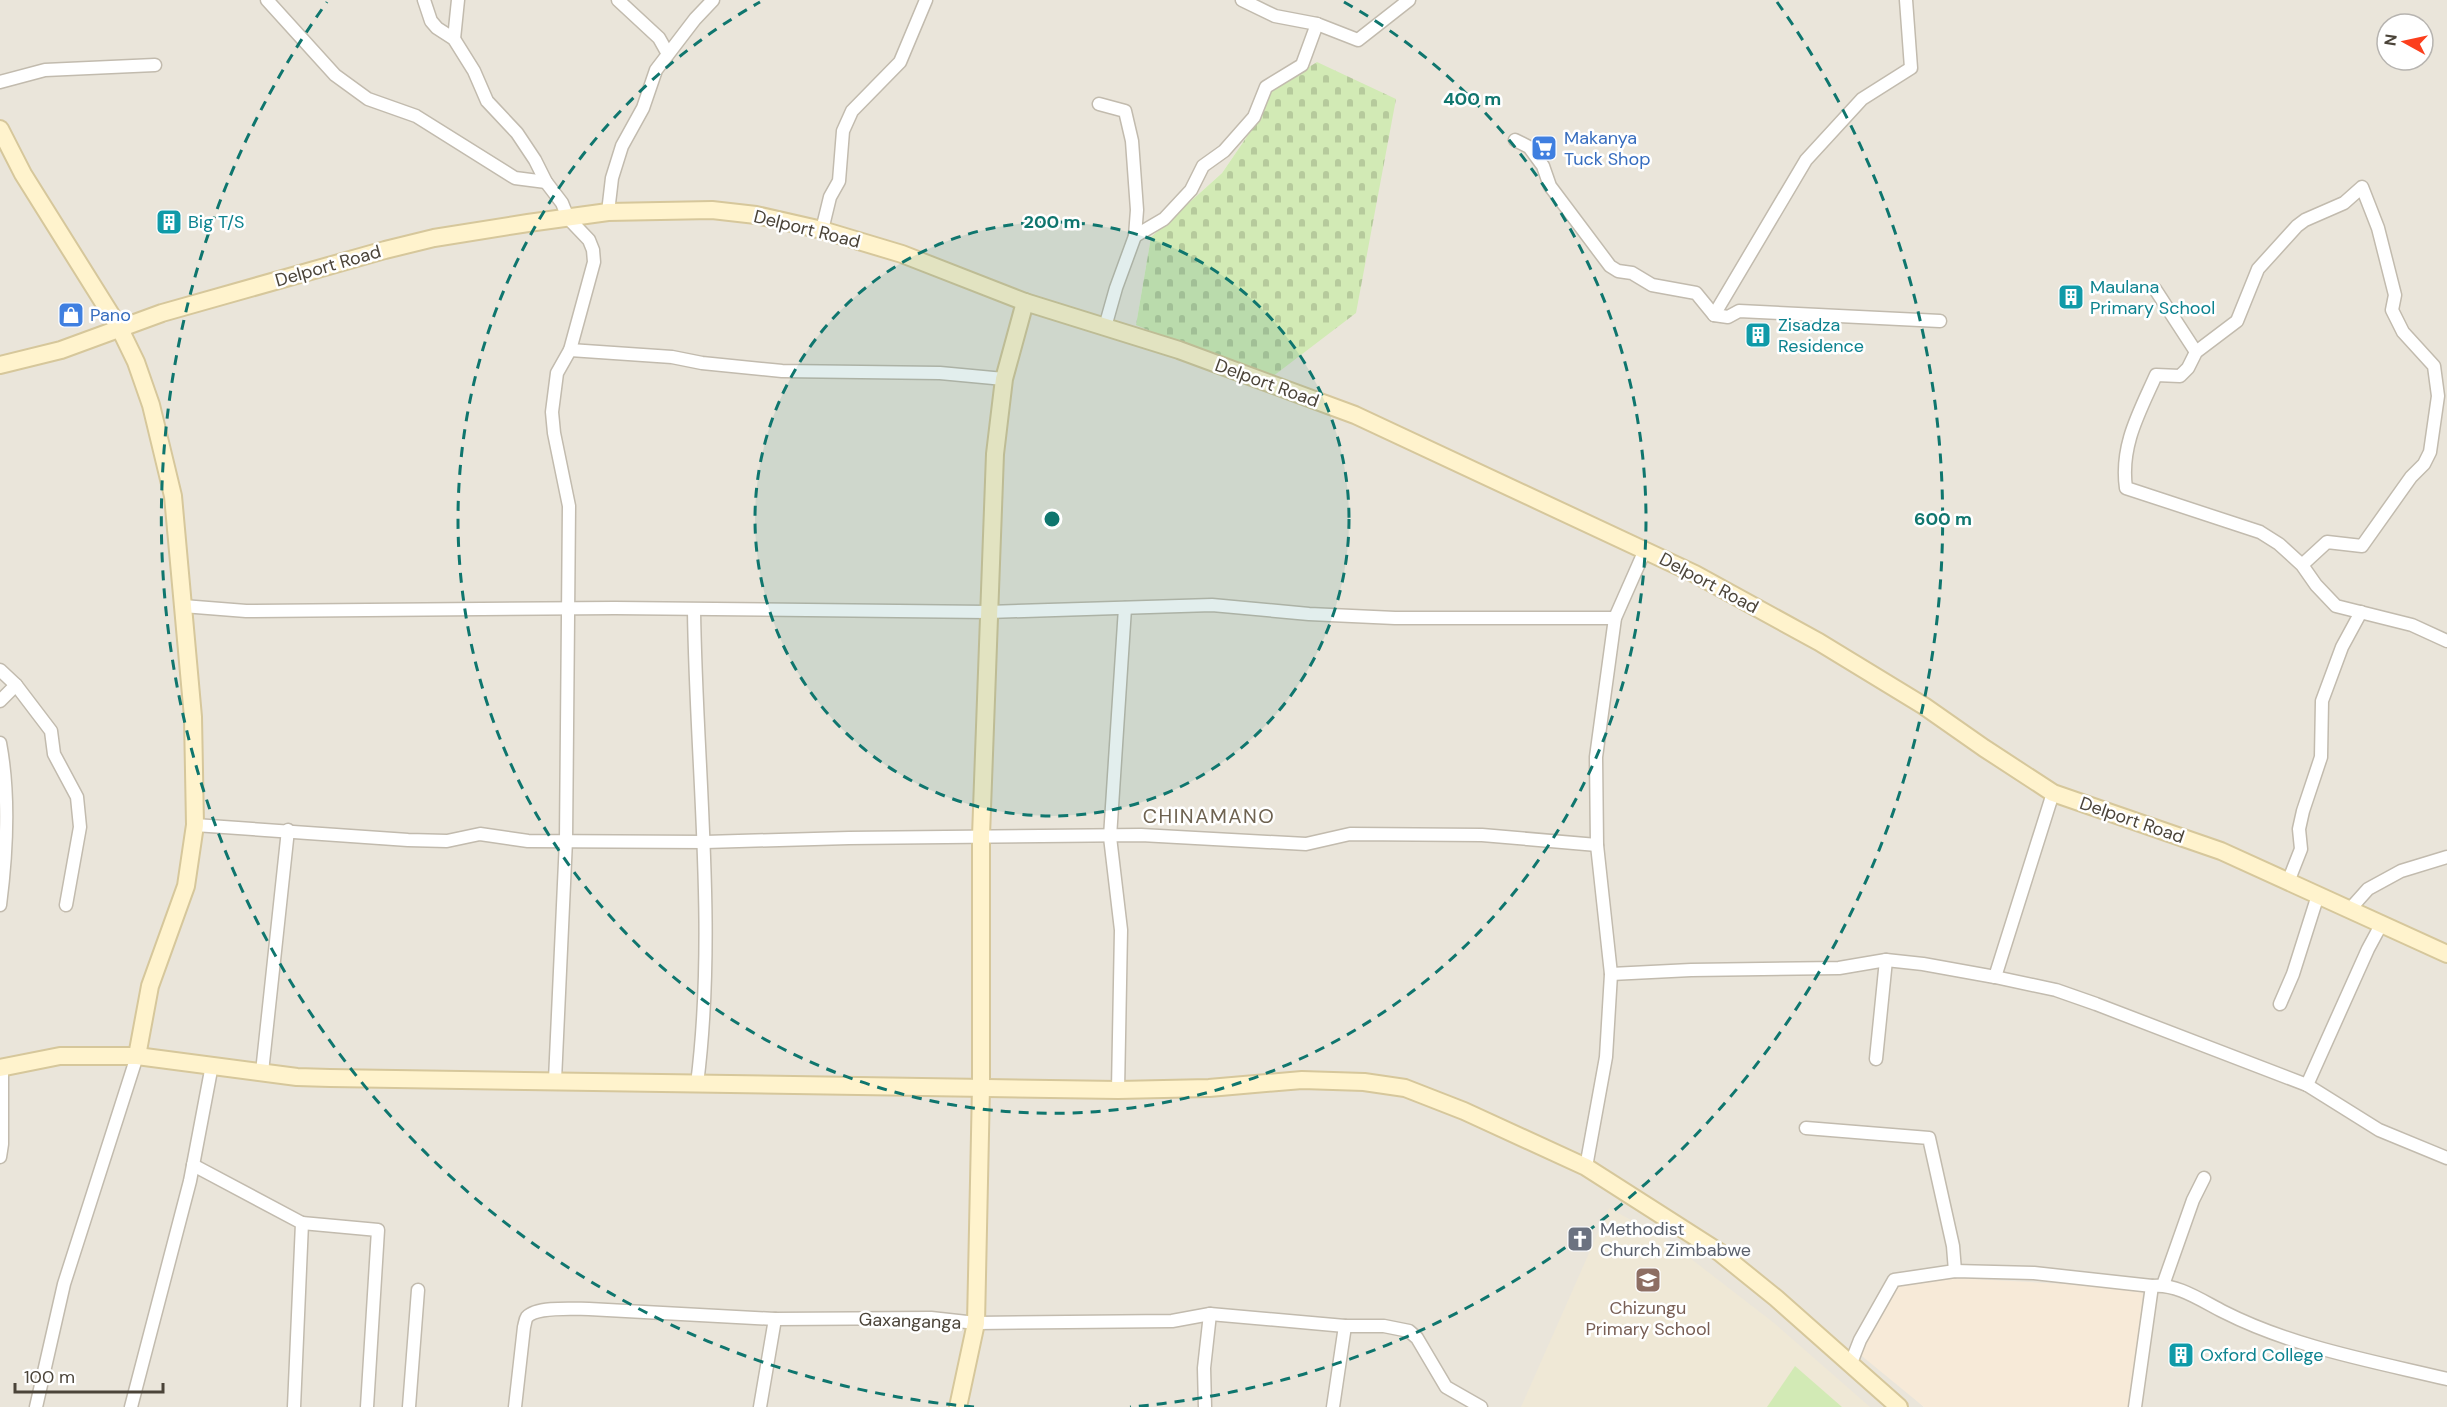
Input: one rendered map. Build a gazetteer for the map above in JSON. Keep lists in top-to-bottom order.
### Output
{
  "streets": {
    "street": ["Delport Road", "Gaxanganga"]
  },
  "districts": ["CHINAMANO"],
  "places": {
    "supermarket": ["Makanya Tuck Shop"],
    "building": [
      "Big T/S",
      "Maulana Primary School",
      "Zisadza Residence",
      "Oxford College"
    ],
    "shop": ["Pano"],
    "church": ["Methodist Church Zimbabwe"],
    "school or university": ["Chizungu Primary School"]
  },
  "scale_bar": "100 m",
  "north": "left",
  "rings": ["400 m", "200 m", "600 m"]
}
